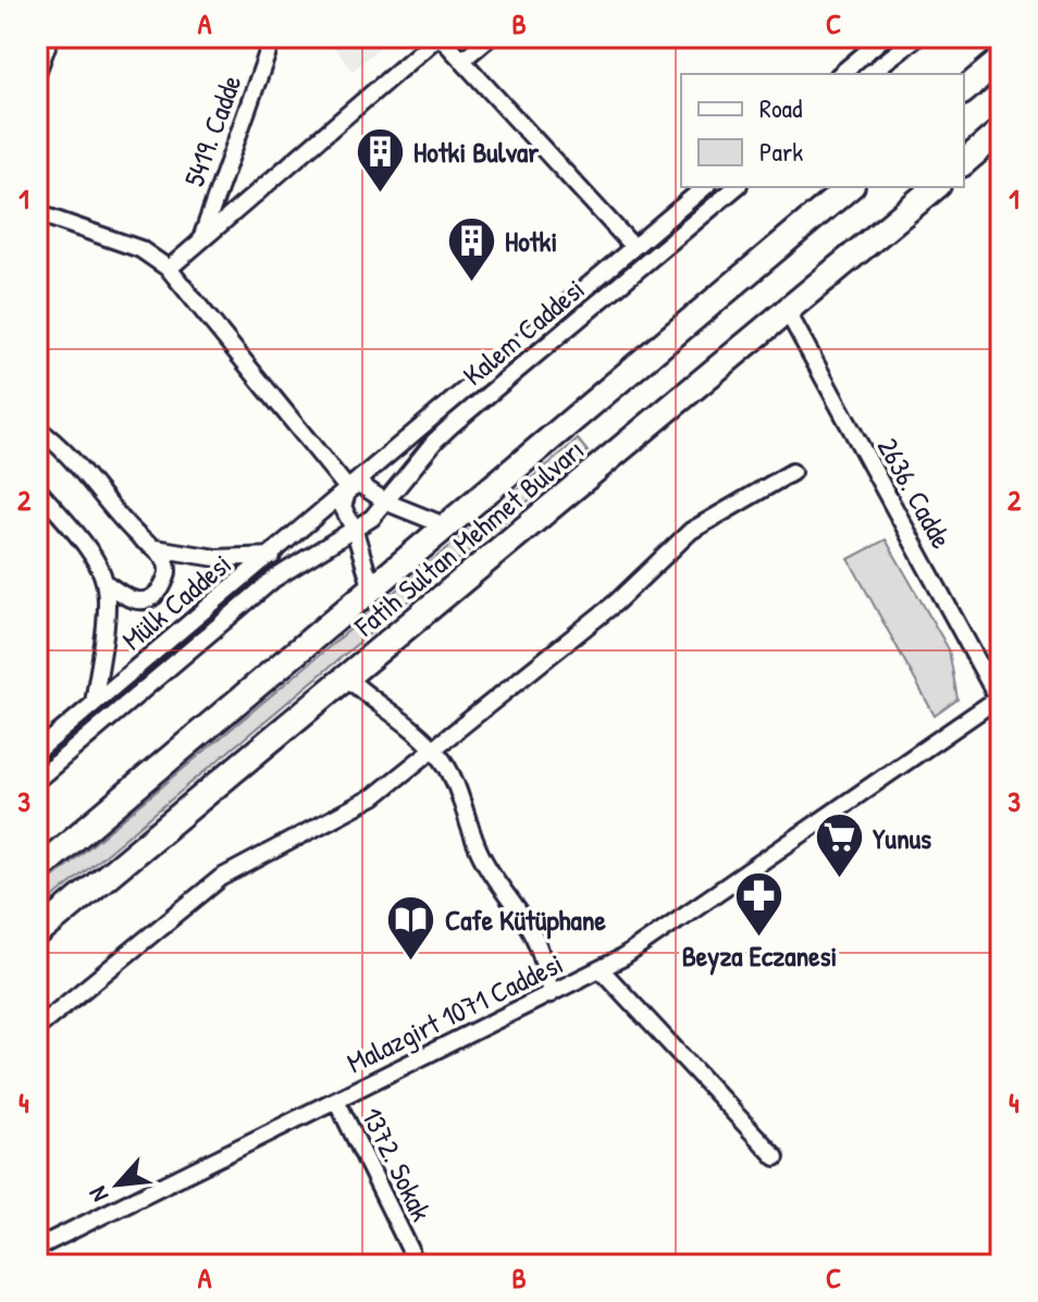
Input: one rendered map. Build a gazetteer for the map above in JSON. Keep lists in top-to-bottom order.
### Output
{
  "streets": {
    "highway": ["Fatih Sultan Mehmet Bulvarı"],
    "street": [
      "5419. Cadde",
      "Kalem Caddesi",
      "2636. Cadde",
      "Mülk Caddesi",
      "Malazgirt 1071 Caddesi",
      "1372. Sokak"
    ]
  },
  "crossings": [
    ["Kalem Caddesi", "Mülk Caddesi"],
    ["2636. Cadde", "Fatih Sultan Mehmet Bulvarı"],
    ["2636. Cadde", "Malazgirt 1071 Caddesi"],
    ["Malazgirt 1071 Caddesi", "1372. Sokak"]
  ],
  "places": {
    "building": ["Hotki Bulvar", "Hotki"],
    "supermarket": ["Yunus"],
    "pharmacy": ["Beyza Eczanesi"],
    "library": ["Cafe Kütüphane"]
  },
  "legend": ["Road", "Park"],
  "north": "bottom left",
  "grid": {
    "columns": ["A", "B", "C"],
    "rows": [
      "1",
      "2",
      "3",
      "4"
    ]
  }
}
